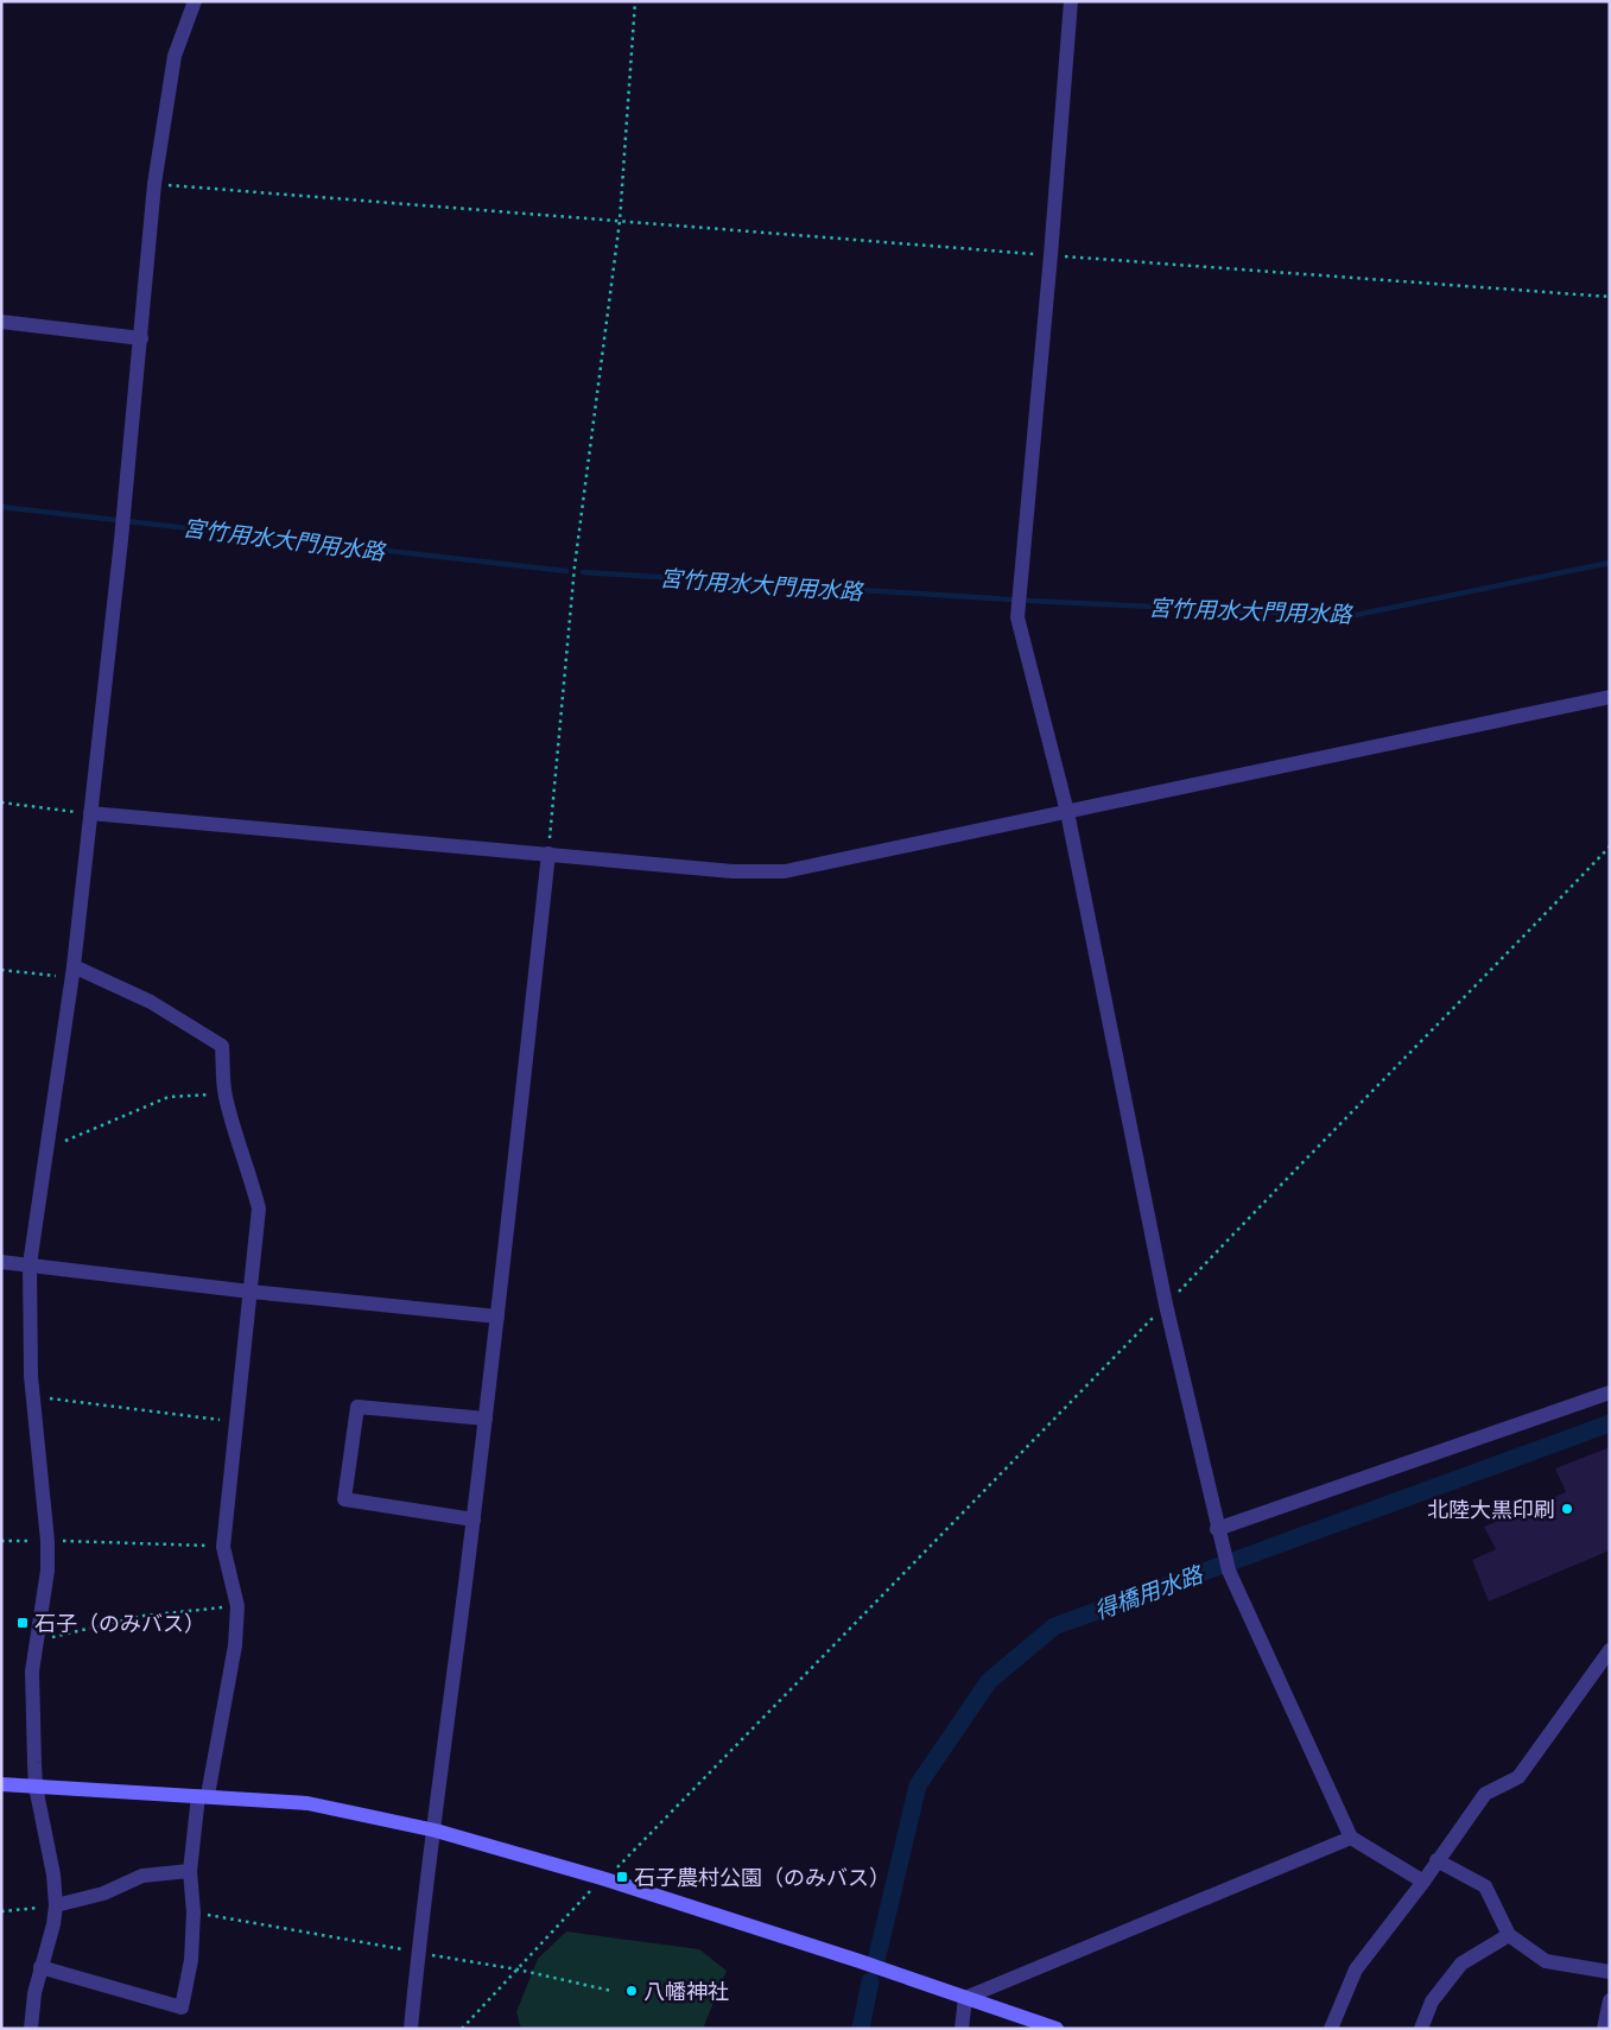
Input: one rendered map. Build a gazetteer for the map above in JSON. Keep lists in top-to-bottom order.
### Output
{
  "water": ["宮竹用水大門用水路", "得橋用水路"],
  "places": {
    "other": ["北陸大黒印刷", "八幡神社"],
    "transit": ["石子（のみバス）", "石子農村公園（のみバス）"]
  }
}
